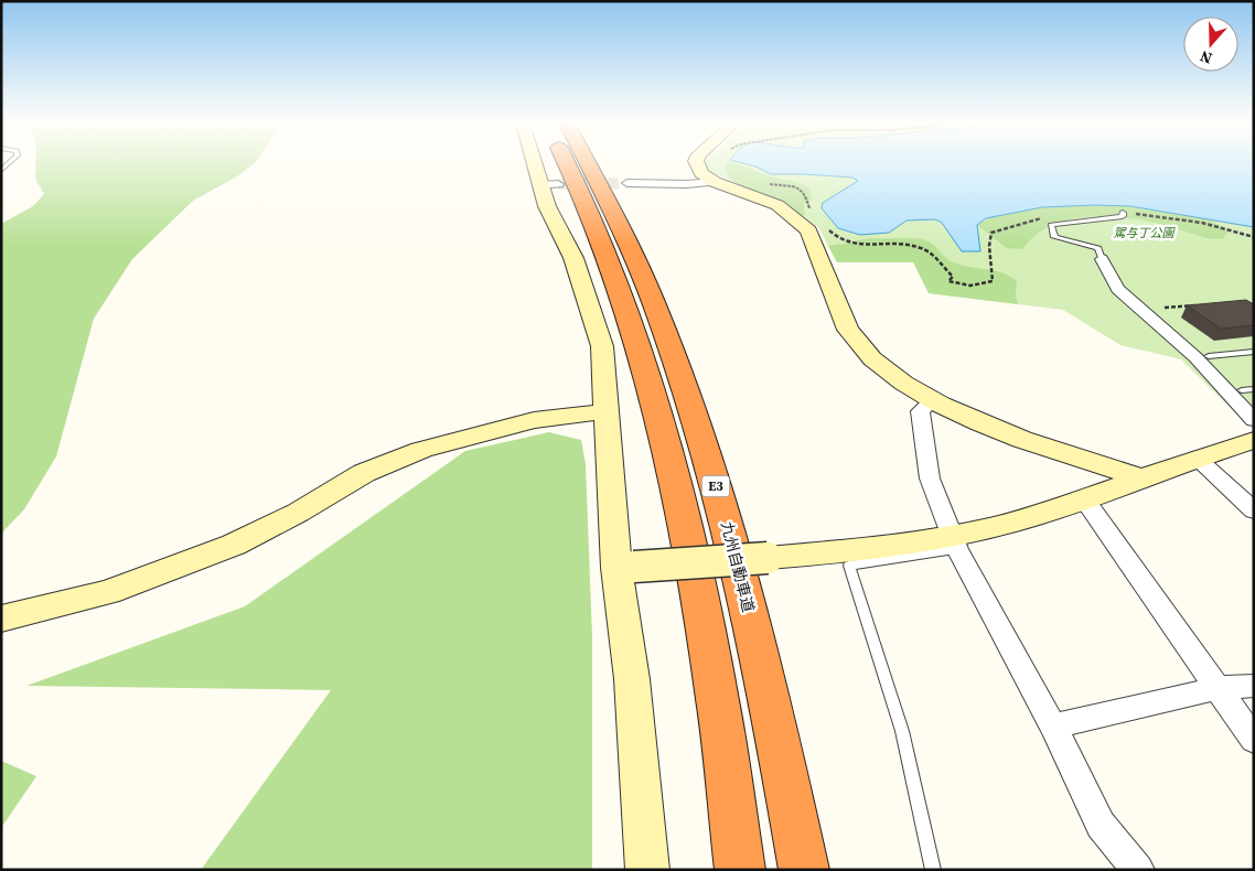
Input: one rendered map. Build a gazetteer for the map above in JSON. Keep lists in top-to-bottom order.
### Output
{
  "streets": {
    "highway": ["E3", "九州自動車道"]
  },
  "parks": ["駕与丁公園"],
  "north": "bottom"
}
